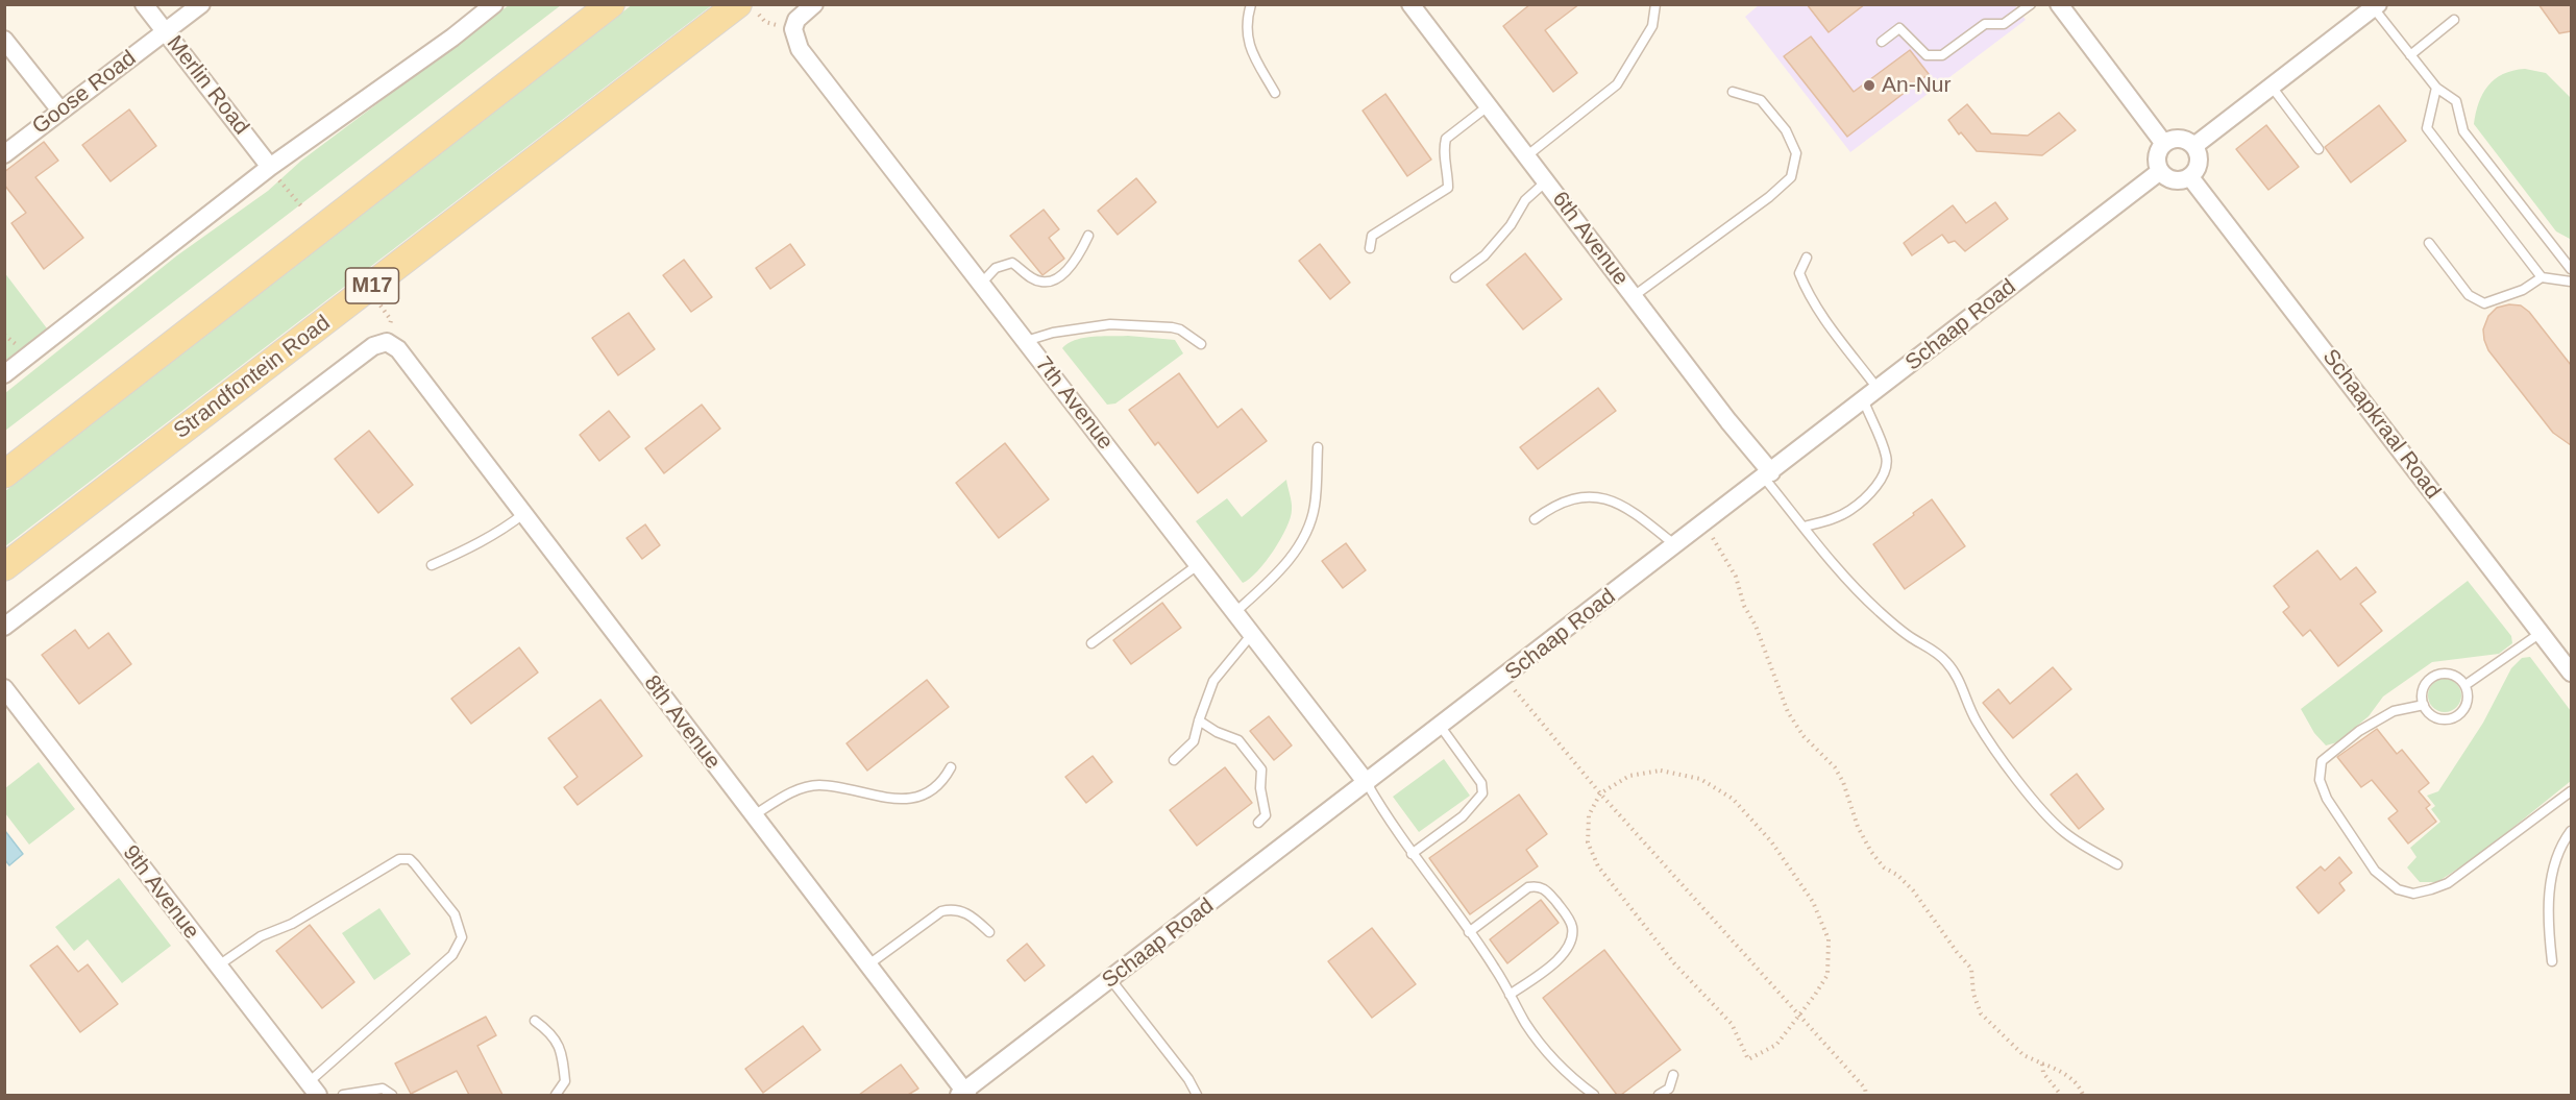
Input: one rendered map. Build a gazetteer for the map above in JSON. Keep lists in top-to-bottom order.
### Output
{
  "streets": {
    "main road": ["M17", "Strandfontein Road"],
    "street": [
      "Merlin Road",
      "Goose Road",
      "6th Avenue",
      "Schaap Road",
      "7th Avenue",
      "Schaapkraal Road",
      "8th Avenue",
      "9th Avenue"
    ]
  },
  "crossings": [
    ["Merlin Road", "Goose Road"],
    ["6th Avenue", "Schaap Road"],
    ["Schaap Road", "7th Avenue"],
    ["Schaap Road", "Schaapkraal Road"],
    ["Schaap Road", "8th Avenue"]
  ],
  "places": ["An-Nur"]
}
